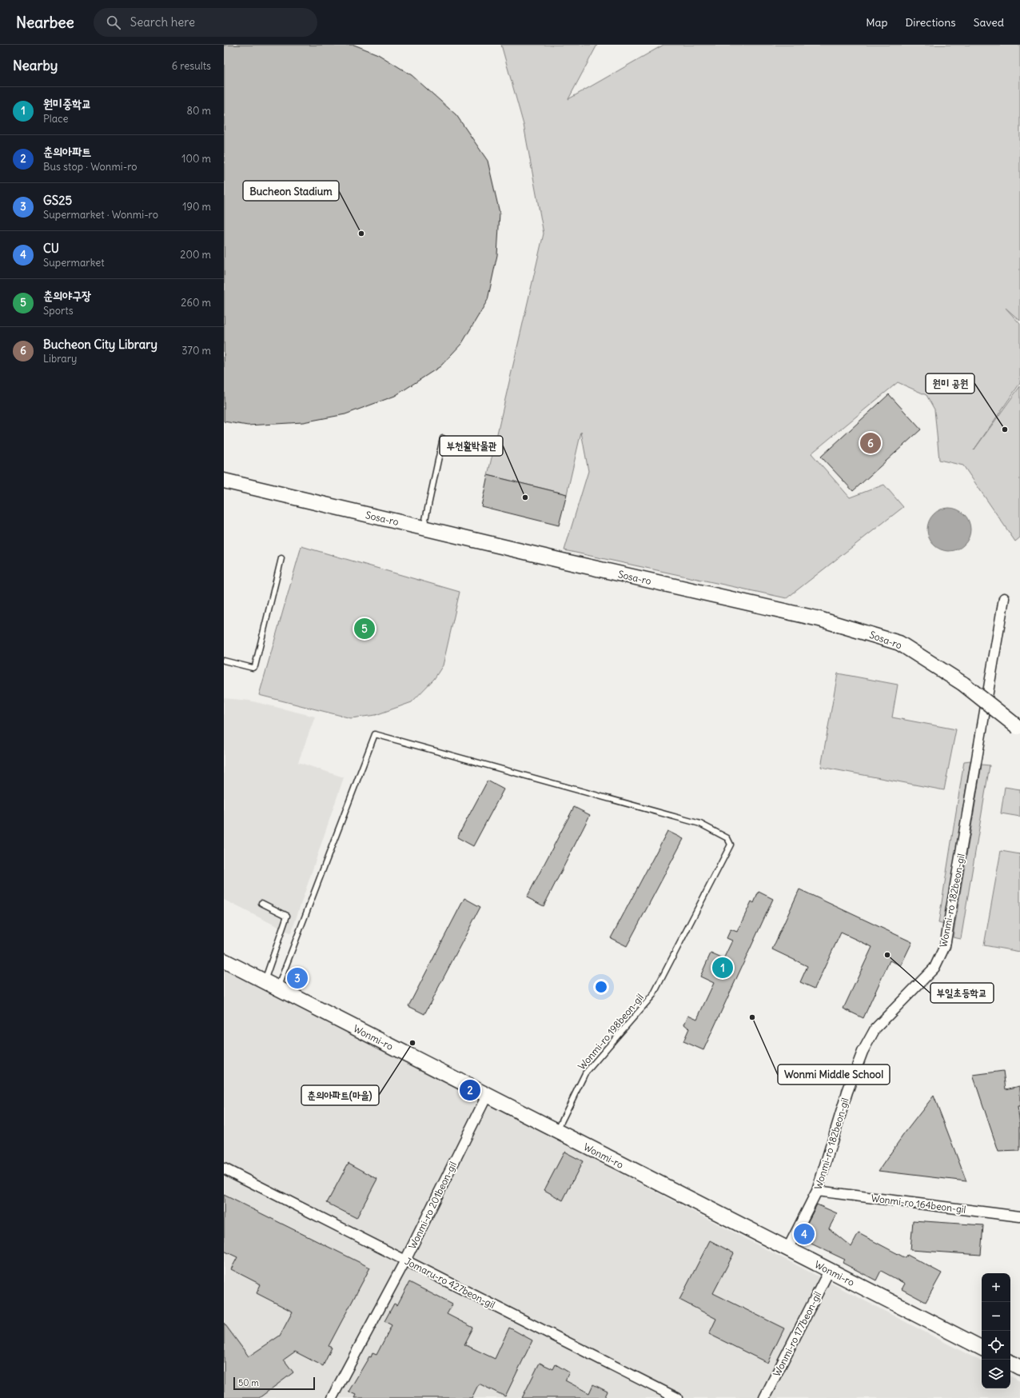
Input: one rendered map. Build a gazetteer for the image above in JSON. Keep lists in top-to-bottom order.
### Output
{
  "streets": {
    "street": [
      "Sosa-ro",
      "Wonmi-ro 182beon-gil",
      "Wonmi-ro",
      "Wonmi-ro 164beon-gil",
      "Wonmi-ro 201beon-gil",
      "Jomaru-ro 427beon-gil",
      "Wonmi-ro 177beon-gil"
    ],
    "lane": ["Wonmi-ro 198beon-gil"]
  },
  "crossings": [
    ["Wonmi-ro 182beon-gil", "Wonmi-ro"],
    ["Wonmi-ro 182beon-gil", "Wonmi-ro 164beon-gil"],
    ["Wonmi-ro 198beon-gil", "Wonmi-ro"],
    ["Wonmi-ro", "Wonmi-ro 201beon-gil"],
    ["Wonmi-ro", "Wonmi-ro 177beon-gil"],
    ["Wonmi-ro 201beon-gil", "Jomaru-ro 427beon-gil"]
  ],
  "places": [
    "Bucheon Stadium",
    "원미 공원",
    "부천활박물관",
    "부일초등학교",
    "Wonmi Middle School",
    "춘의아파트(마을)"
  ],
  "scale_bar": "50 m",
  "page": {
    "header": "Nearbee",
    "search": "Search here",
    "nav": ["Map", "Directions", "Saved"],
    "heading": ["Nearby", "6 results"],
    "list": [
      {
        "mark": "1",
        "name": "원미중학교",
        "note": "Place",
        "value": "80 m"
      },
      {
        "mark": "2",
        "name": "춘의아파트",
        "note": "Bus stop · Wonmi-ro",
        "value": "100 m"
      },
      {
        "mark": "3",
        "name": "GS25",
        "note": "Supermarket · Wonmi-ro",
        "value": "190 m"
      },
      {
        "mark": "4",
        "name": "CU",
        "note": "Supermarket",
        "value": "200 m"
      },
      {
        "mark": "5",
        "name": "춘의야구장",
        "note": "Sports",
        "value": "260 m"
      },
      {
        "mark": "6",
        "name": "Bucheon City Library",
        "note": "Library",
        "value": "370 m"
      }
    ],
    "pins": [
      "6",
      "5",
      "1",
      "3",
      "2",
      "4"
    ],
    "map_buttons": ["+", "−"],
    "scale": "50 m"
  }
}
